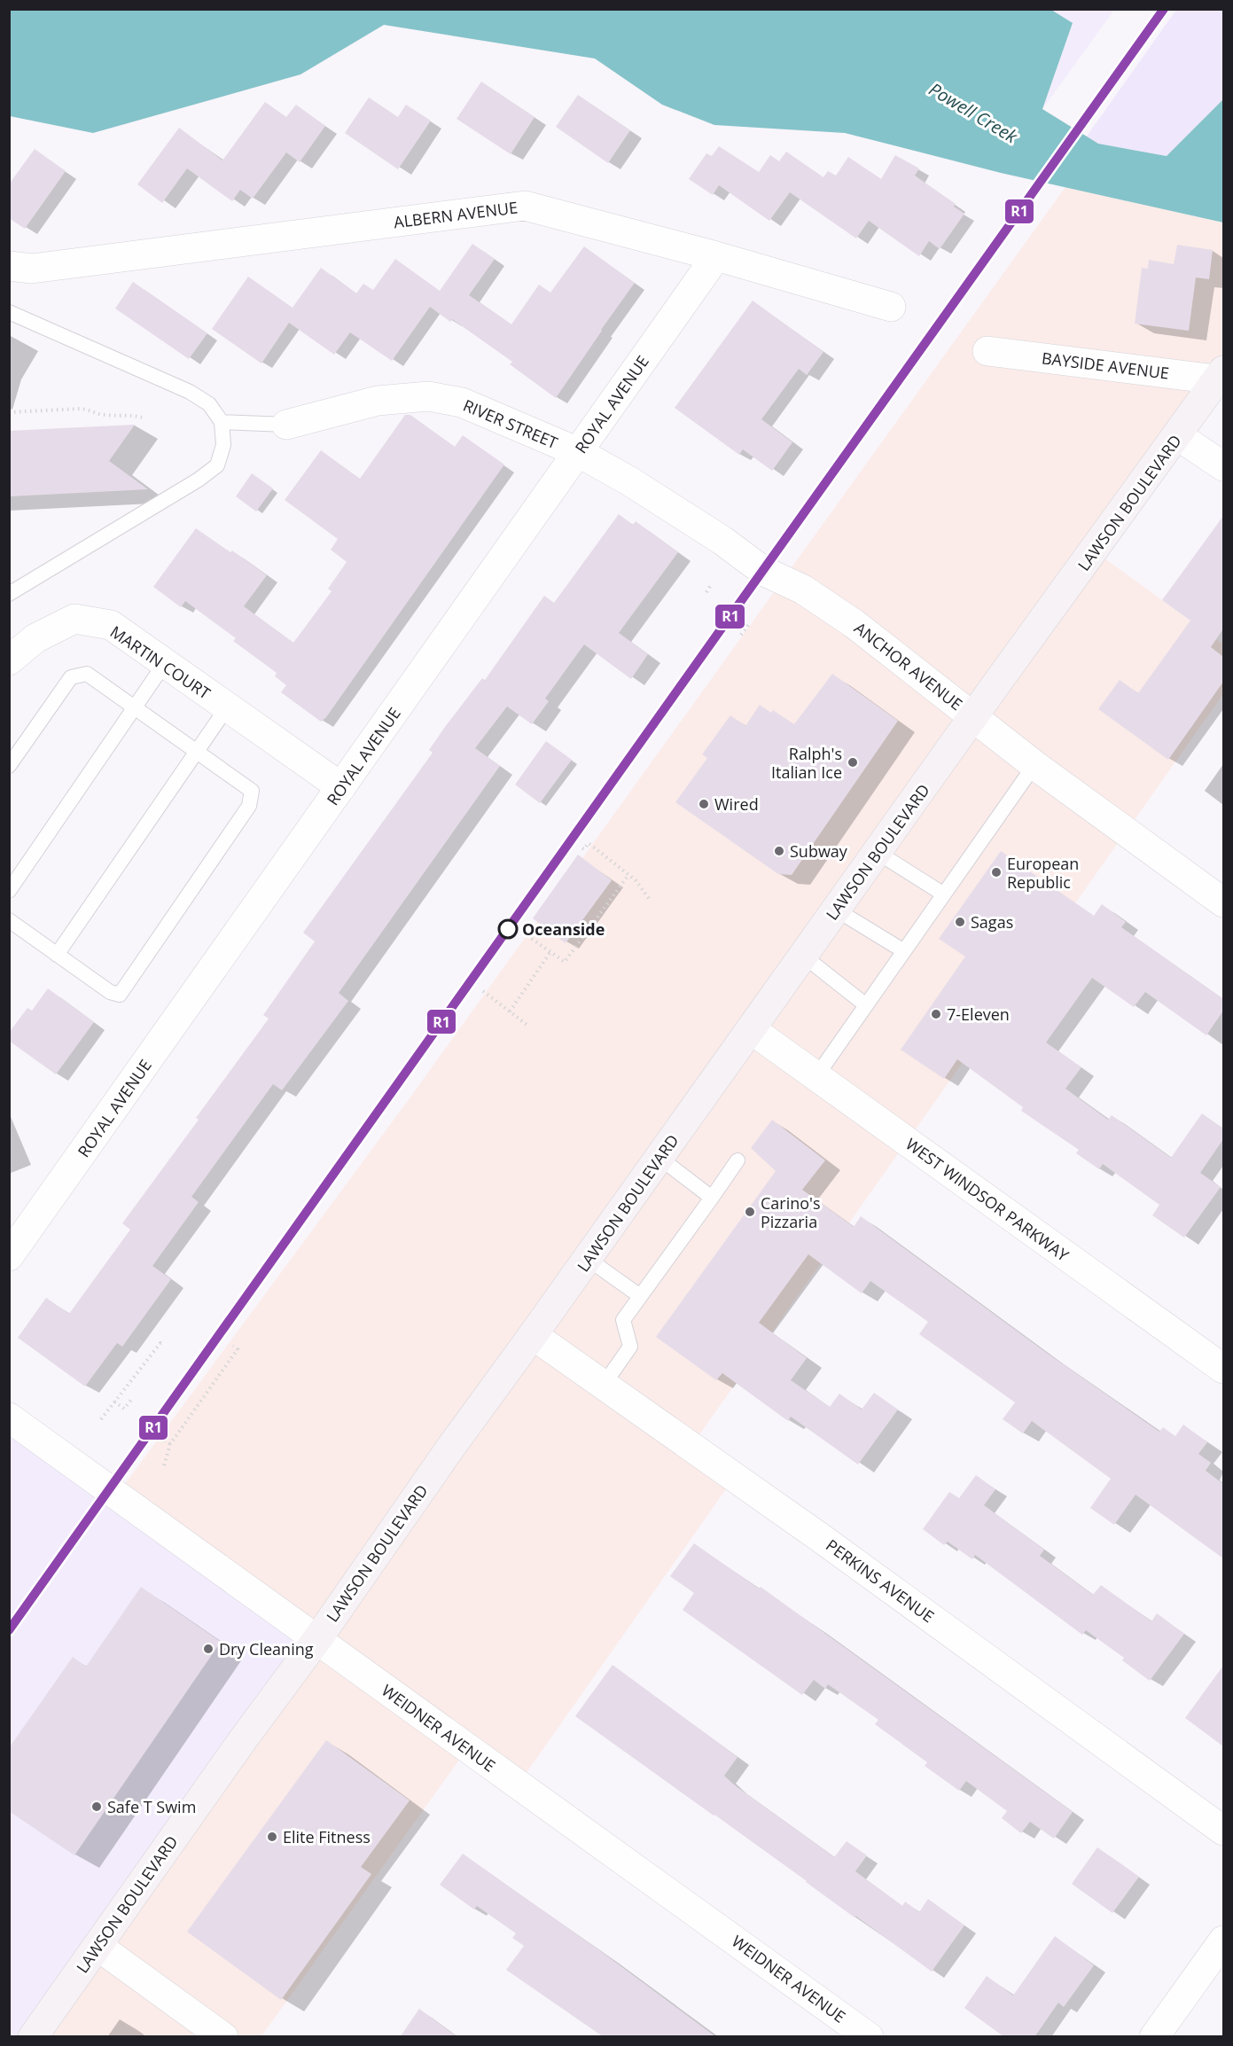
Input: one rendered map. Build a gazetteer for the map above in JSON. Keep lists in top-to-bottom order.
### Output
{
  "streets": {
    "main road": ["LAWSON BOULEVARD"],
    "street": [
      "ALBERN AVENUE",
      "BAYSIDE AVENUE",
      "ROYAL AVENUE",
      "RIVER STREET",
      "MARTIN COURT",
      "ANCHOR AVENUE",
      "WEST WINDSOR PARKWAY",
      "PERKINS AVENUE",
      "WEIDNER AVENUE"
    ]
  },
  "crossings": [
    ["ALBERN AVENUE", "ROYAL AVENUE"],
    ["BAYSIDE AVENUE", "LAWSON BOULEVARD"],
    ["ROYAL AVENUE", "RIVER STREET"],
    ["ROYAL AVENUE", "MARTIN COURT"],
    ["ROYAL AVENUE", "ANCHOR AVENUE"],
    ["RIVER STREET", "ANCHOR AVENUE"],
    ["LAWSON BOULEVARD", "ANCHOR AVENUE"],
    ["LAWSON BOULEVARD", "WEST WINDSOR PARKWAY"],
    ["LAWSON BOULEVARD", "PERKINS AVENUE"],
    ["LAWSON BOULEVARD", "WEIDNER AVENUE"]
  ],
  "water": ["Powell Creek"],
  "places": [
    "Ralph's Italian Ice",
    "Wired",
    "Subway",
    "European Republic",
    "Sagas",
    "Oceanside",
    "7-Eleven",
    "Carino's Pizzaria",
    "Dry Cleaning",
    "Safe T Swim",
    "Elite Fitness"
  ],
  "lines": ["transit line R1"]
}
